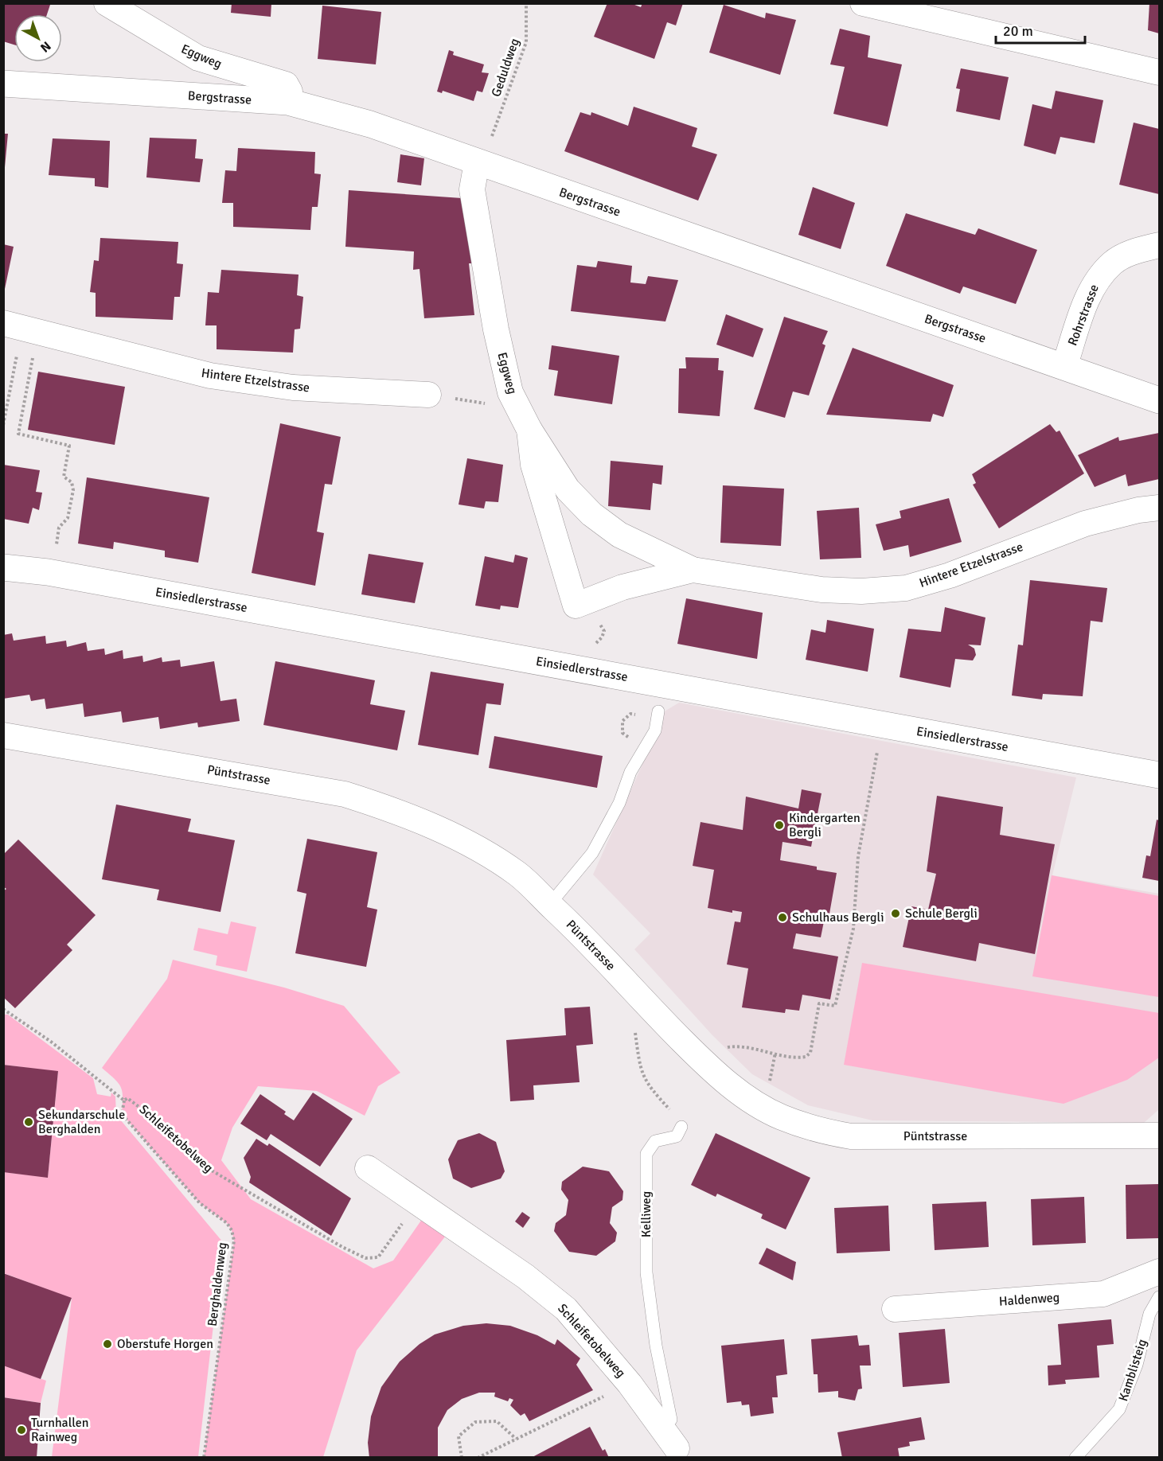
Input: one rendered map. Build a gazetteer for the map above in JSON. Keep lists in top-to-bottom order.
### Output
{
  "streets": {
    "street": [
      "Eggweg",
      "Bergstrasse",
      "Rohrstrasse",
      "Hintere Etzelstrasse",
      "Einsiedlerstrasse",
      "Püntstrasse",
      "Schleifetobelweg",
      "Kelliweg",
      "Haldenweg"
    ],
    "lane": ["Kamblisteig"],
    "path": ["Geduldweg", "Berghaldenweg"]
  },
  "crossings": [
    ["Eggweg", "Bergstrasse"],
    ["Eggweg", "Hintere Etzelstrasse"],
    ["Bergstrasse", "Rohrstrasse"],
    ["Schleifetobelweg", "Kelliweg"],
    ["Schleifetobelweg", "Berghaldenweg"]
  ],
  "places": [
    "Kindergarten Bergli",
    "Schule Bergli",
    "Schulhaus Bergli",
    "Sekundarschule Berghalden",
    "Oberstufe Horgen",
    "Turnhallen Rainweg"
  ],
  "scale_bar": "20 m",
  "north": "bottom right"
}
